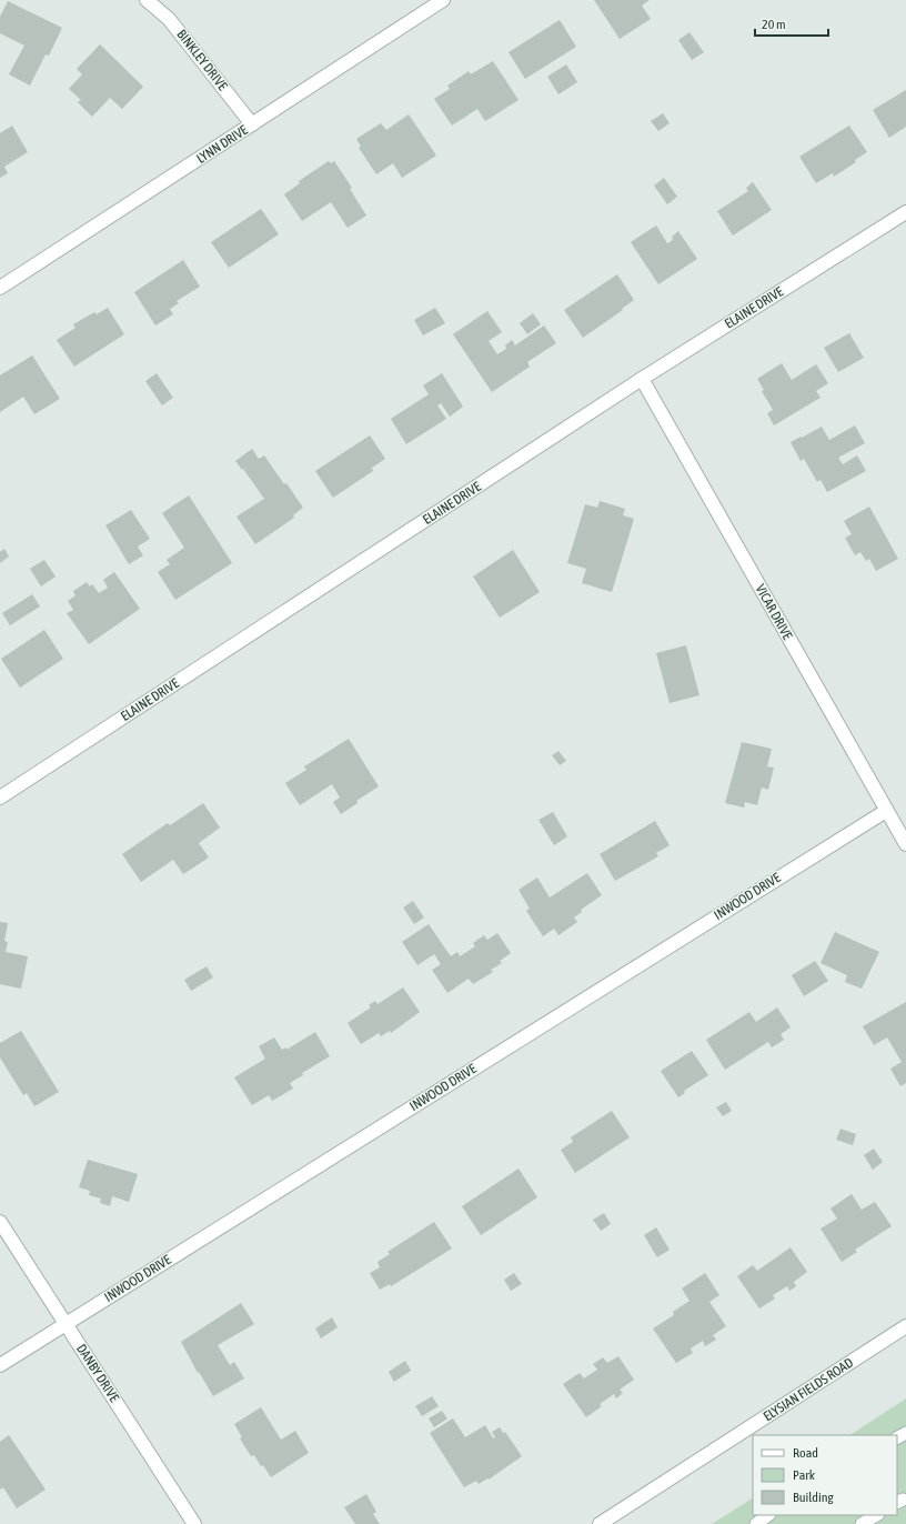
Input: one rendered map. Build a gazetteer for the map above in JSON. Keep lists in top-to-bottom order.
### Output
{
  "streets": {
    "street": [
      "BINKLEY DRIVE",
      "LYNN DRIVE",
      "ELAINE DRIVE",
      "VICAR DRIVE",
      "INWOOD DRIVE",
      "DANBY DRIVE",
      "ELYSIAN FIELDS ROAD"
    ]
  },
  "crossings": [
    ["BINKLEY DRIVE", "LYNN DRIVE"],
    ["ELAINE DRIVE", "VICAR DRIVE"],
    ["VICAR DRIVE", "INWOOD DRIVE"],
    ["INWOOD DRIVE", "DANBY DRIVE"]
  ],
  "legend": ["Road", "Park", "Building"],
  "scale_bar": "20 m"
}
